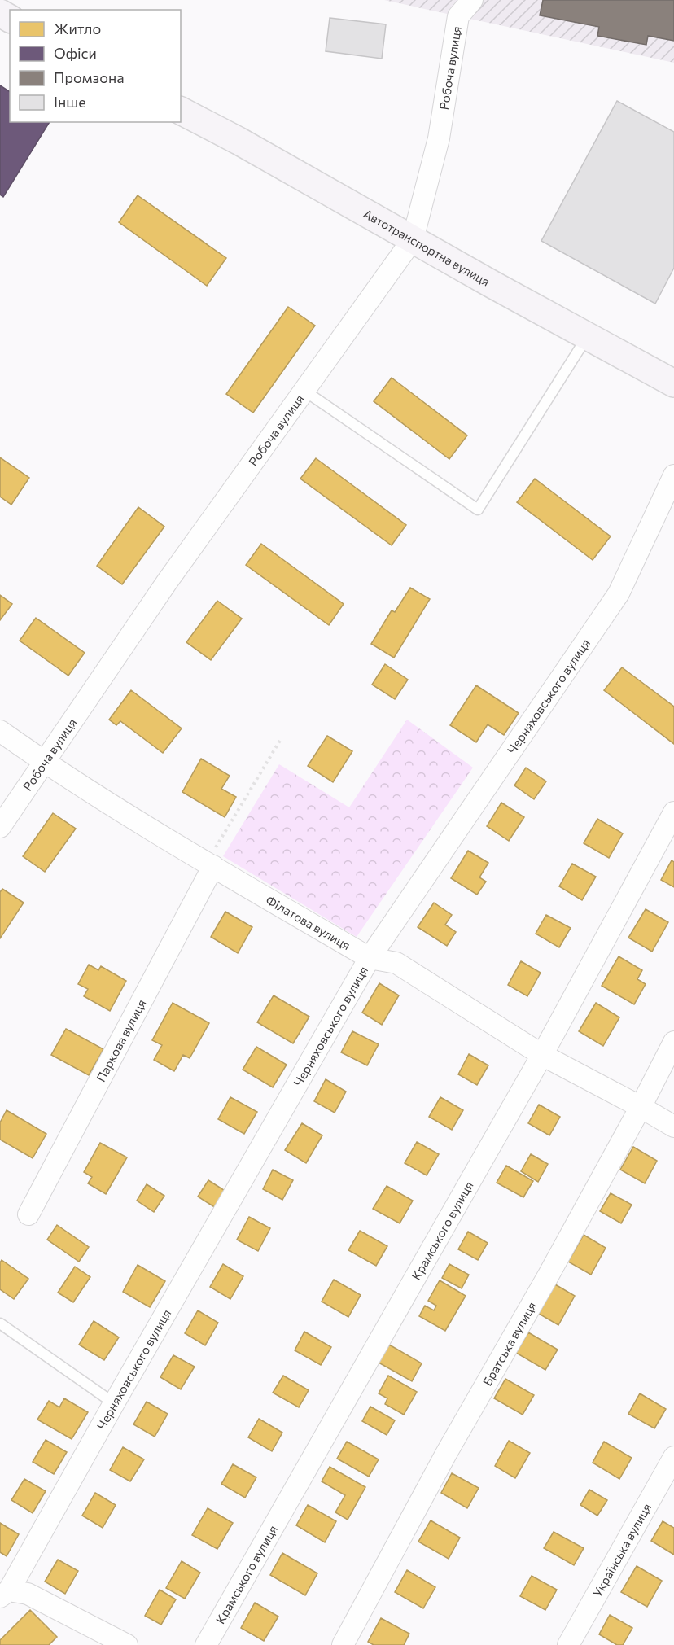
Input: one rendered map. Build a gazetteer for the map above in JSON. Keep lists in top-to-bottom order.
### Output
{
  "streets": {
    "main road": ["Автотранспортна вулиця"],
    "street": [
      "Робоча вулиця",
      "Черняховського вулиця",
      "Філатова вулиця",
      "Паркова вулиця",
      "Крамського вулиця",
      "Братська вулиця",
      "Українська вулиця"
    ]
  },
  "crossings": [
    ["Робоча вулиця", "Автотранспортна вулиця"],
    ["Робоча вулиця", "Філатова вулиця"],
    ["Черняховського вулиця", "Філатова вулиця"],
    ["Філатова вулиця", "Паркова вулиця"],
    ["Філатова вулиця", "Крамського вулиця"],
    ["Філатова вулиця", "Братська вулиця"]
  ],
  "legend": [
    "Житло",
    "Офіси",
    "Промзона",
    "Інше"
  ]
}
